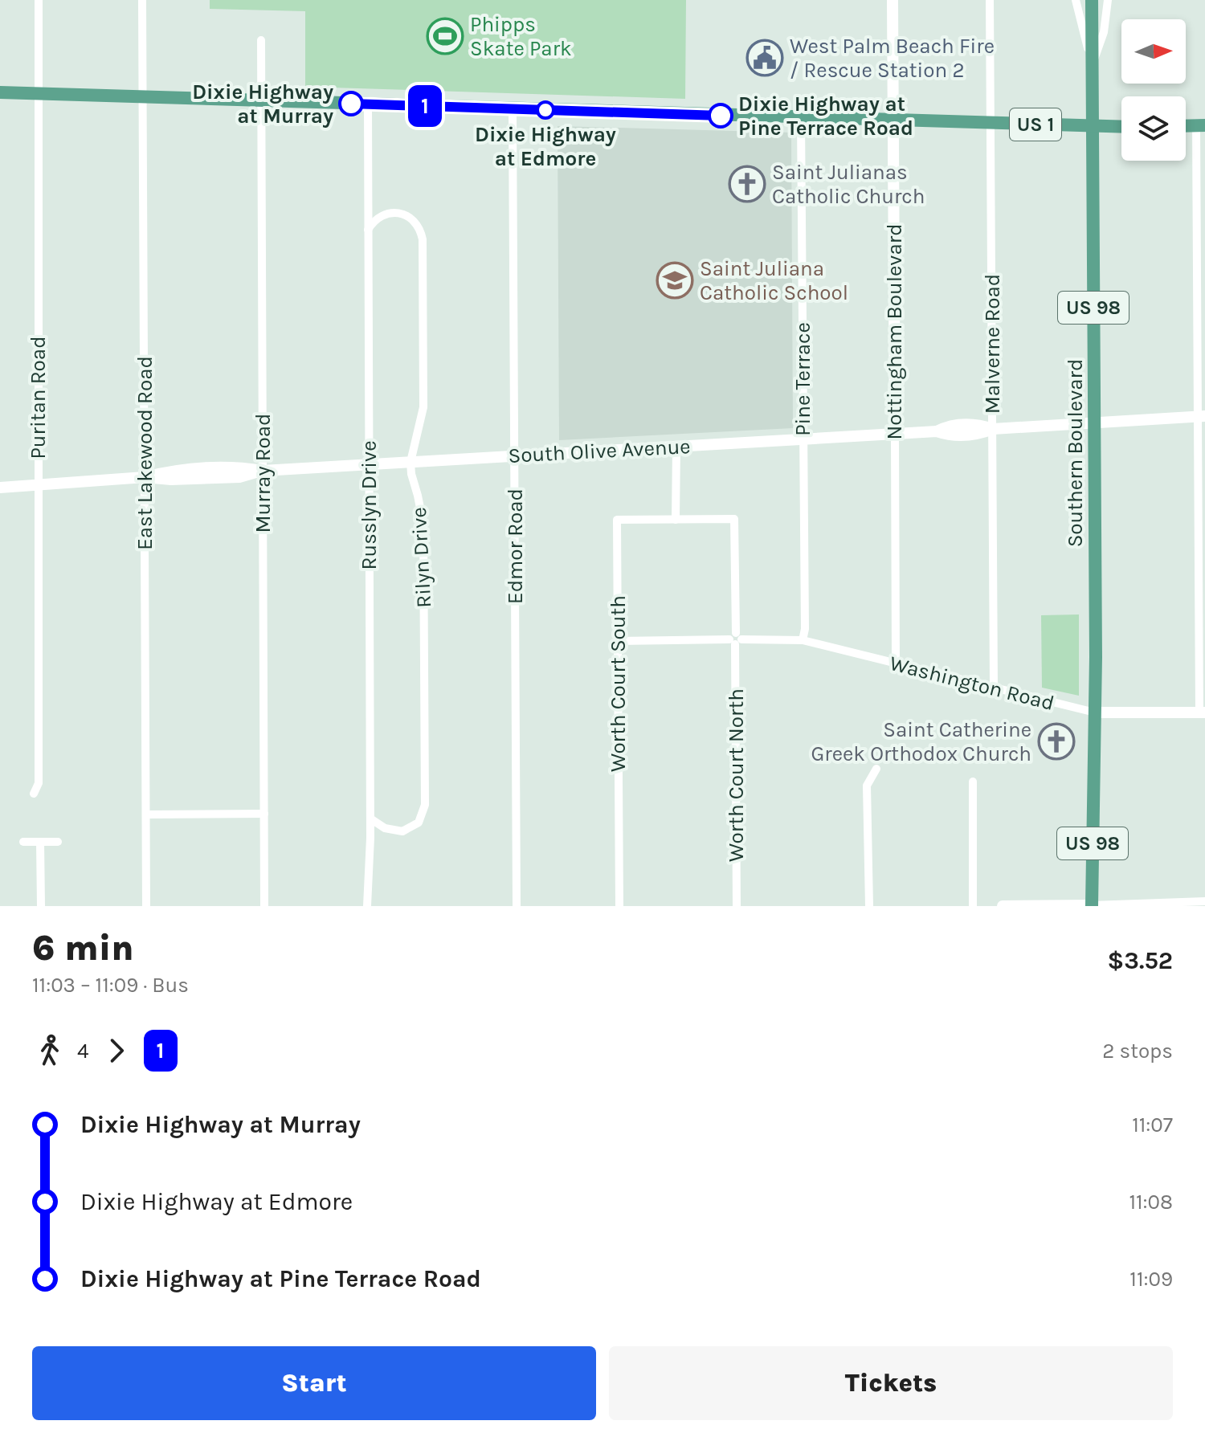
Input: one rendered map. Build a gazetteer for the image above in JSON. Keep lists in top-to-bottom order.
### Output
{
  "streets": {
    "main road": ["US 1", "US 98", "Southern Boulevard"],
    "street": [
      "Nottingham Boulevard",
      "Malverne Road",
      "Pine Terrace",
      "Puritan Road",
      "South Olive Avenue",
      "East Lakewood Road",
      "Murray Road",
      "Russlyn Drive",
      "Edmor Road",
      "Rilyn Drive",
      "Washington Road",
      "Worth Court South",
      "Worth Court North"
    ]
  },
  "crossings": [
    ["US 1", "Nottingham Boulevard"],
    ["US 1", "Malverne Road"],
    ["US 1", "Pine Terrace"],
    ["US 1", "Puritan Road"],
    ["US 1", "East Lakewood Road"],
    ["US 1", "Southern Boulevard"],
    ["US 1", "Murray Road"],
    ["US 1", "Russlyn Drive"],
    ["US 1", "Edmor Road"],
    ["Nottingham Boulevard", "South Olive Avenue"],
    ["Nottingham Boulevard", "Washington Road"],
    ["Malverne Road", "South Olive Avenue"],
    ["Malverne Road", "Washington Road"],
    ["Pine Terrace", "South Olive Avenue"],
    ["Pine Terrace", "Washington Road"],
    ["Puritan Road", "South Olive Avenue"],
    ["South Olive Avenue", "East Lakewood Road"],
    ["South Olive Avenue", "Southern Boulevard"],
    ["South Olive Avenue", "Murray Road"],
    ["South Olive Avenue", "Russlyn Drive"],
    ["South Olive Avenue", "Edmor Road"],
    ["South Olive Avenue", "Rilyn Drive"],
    ["Southern Boulevard", "Washington Road"],
    ["Russlyn Drive", "Rilyn Drive"],
    ["Washington Road", "Worth Court South"],
    ["Washington Road", "Worth Court North"],
    ["Worth Court South", "Worth Court North"]
  ],
  "places": {
    "sports": ["Phipps Skate Park"],
    "public building": ["West Palm Beach Fire / Rescue Station 2"],
    "other": ["Dixie Highway at Murray", "Dixie Highway at Edmore", "Dixie Highway at Pine Terrace Road"],
    "church": ["Saint Julianas Catholic Church", "Saint Catherine Greek Orthodox Church"],
    "school or university": ["Saint Juliana Catholic School"]
  },
  "lines": ["bus line 1"],
  "north": "right",
  "page": {
    "on_map": "1",
    "heading": ["6 min", "11:03 – 11:09 · Bus", "$3.52"],
    "legs": ["4", "1", "2 stops"],
    "list": [
      {
        "name": "Dixie Highway at Murray",
        "value": "11:07"
      },
      {
        "name": "Dixie Highway at Edmore",
        "value": "11:08"
      },
      {
        "name": "Dixie Highway at Pine Terrace Road",
        "value": "11:09"
      }
    ],
    "buttons": ["Start", "Tickets"]
  }
}
